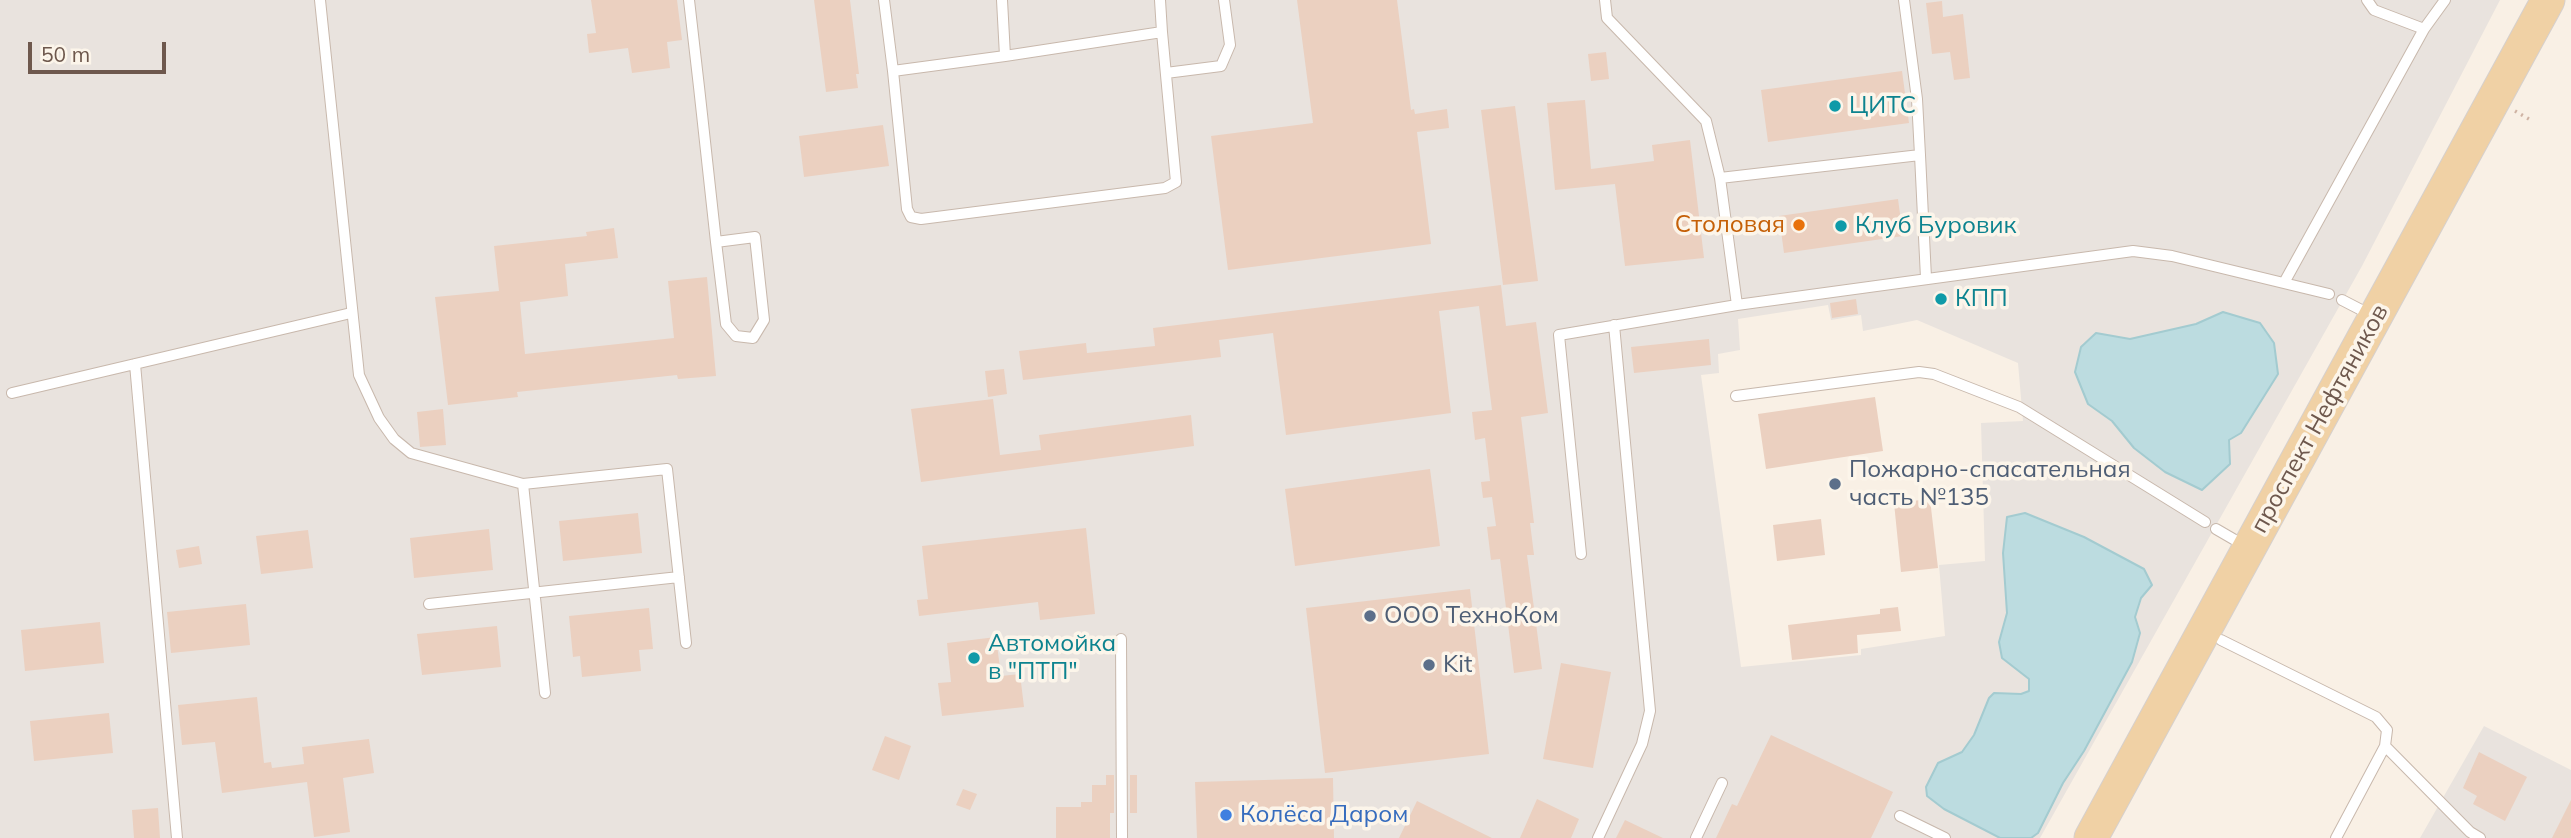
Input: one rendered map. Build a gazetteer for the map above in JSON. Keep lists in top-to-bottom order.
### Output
{
  "streets": {
    "main road": ["проспект Нефтяников"]
  },
  "places": [
    "ЦИТС",
    "Столовая",
    "Клуб Буровик",
    "КПП",
    "Пожарно-спасательная часть №135",
    "ООО ТехноКом",
    "Автомойка в \"ПТП\"",
    "Kit",
    "Колёса Даром"
  ],
  "scale_bar": "50 m"
}
